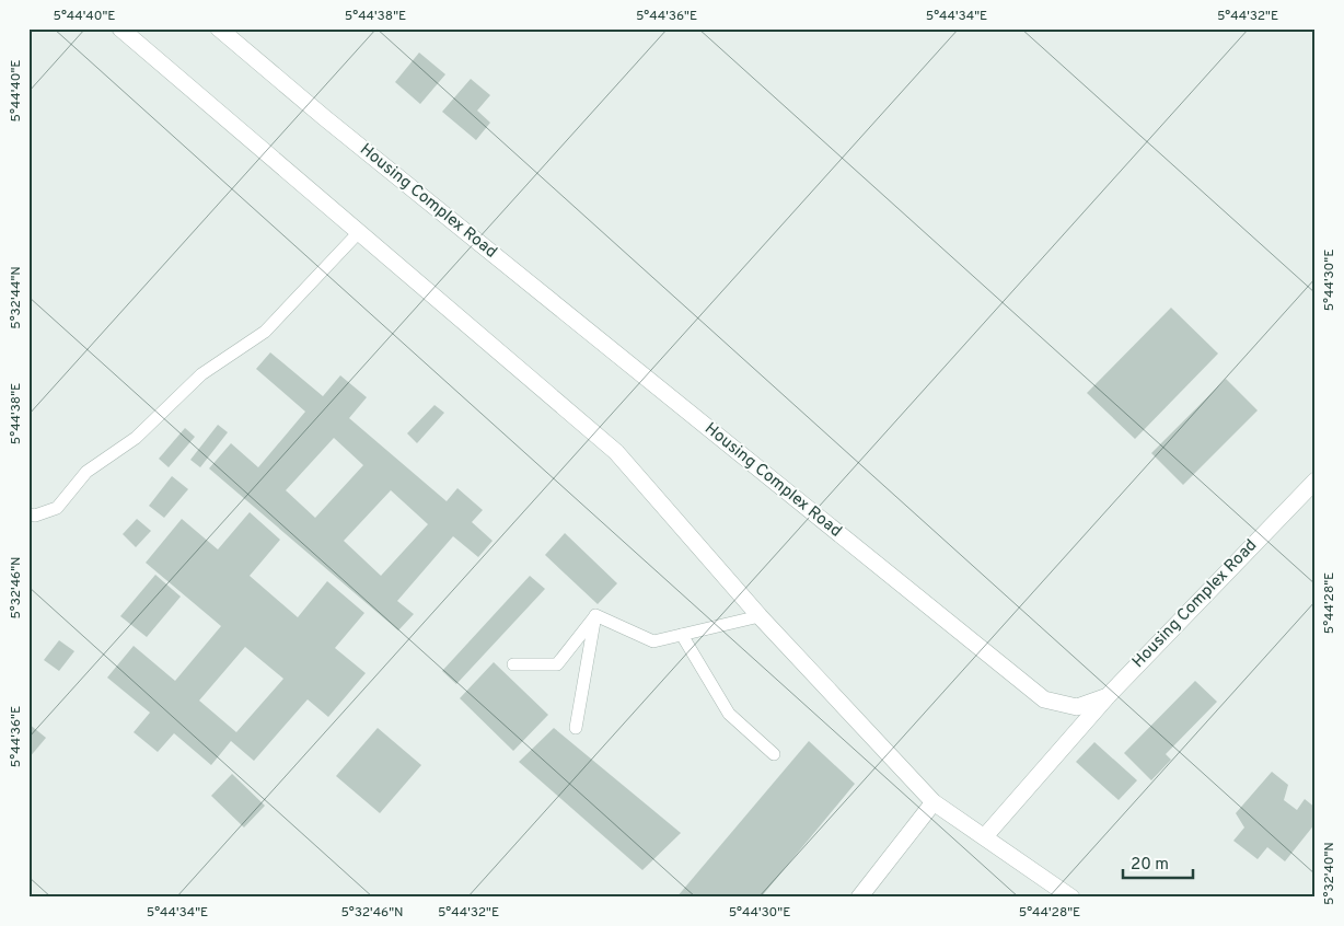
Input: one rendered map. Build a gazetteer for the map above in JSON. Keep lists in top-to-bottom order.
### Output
{
  "streets": {
    "street": ["Housing Complex Road"]
  },
  "scale_bar": "20 m",
  "coordinates": [
    "5°44'40\"E",
    "5°44'38\"E",
    "5°44'36\"E",
    "5°44'34\"E",
    "5°44'32\"E",
    "5°44'30\"E",
    "5°32'44\"N",
    "5°32'46\"N",
    "5°44'28\"E",
    "5°32'40\"N"
  ]
}
